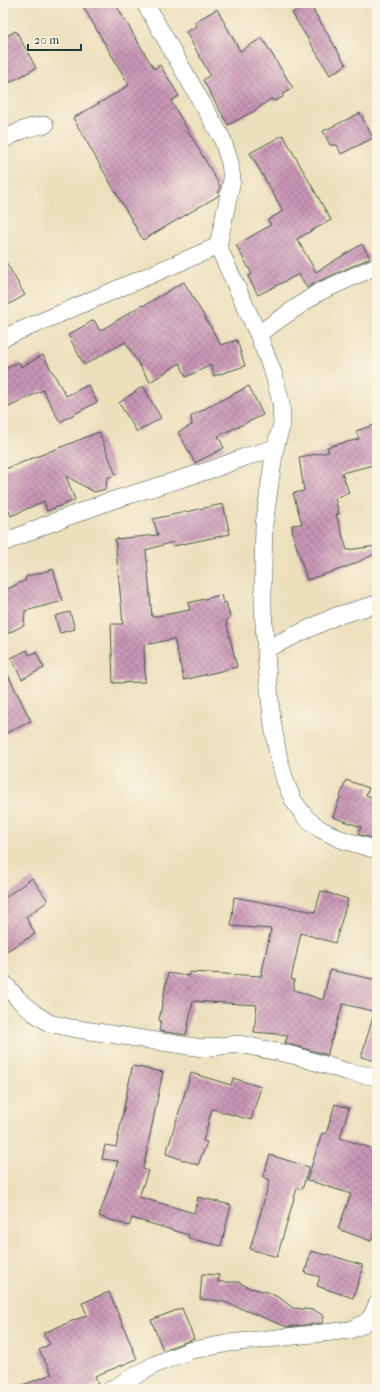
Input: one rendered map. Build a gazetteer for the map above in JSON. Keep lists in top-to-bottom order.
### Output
{
  "scale_bar": "20 m"
}
